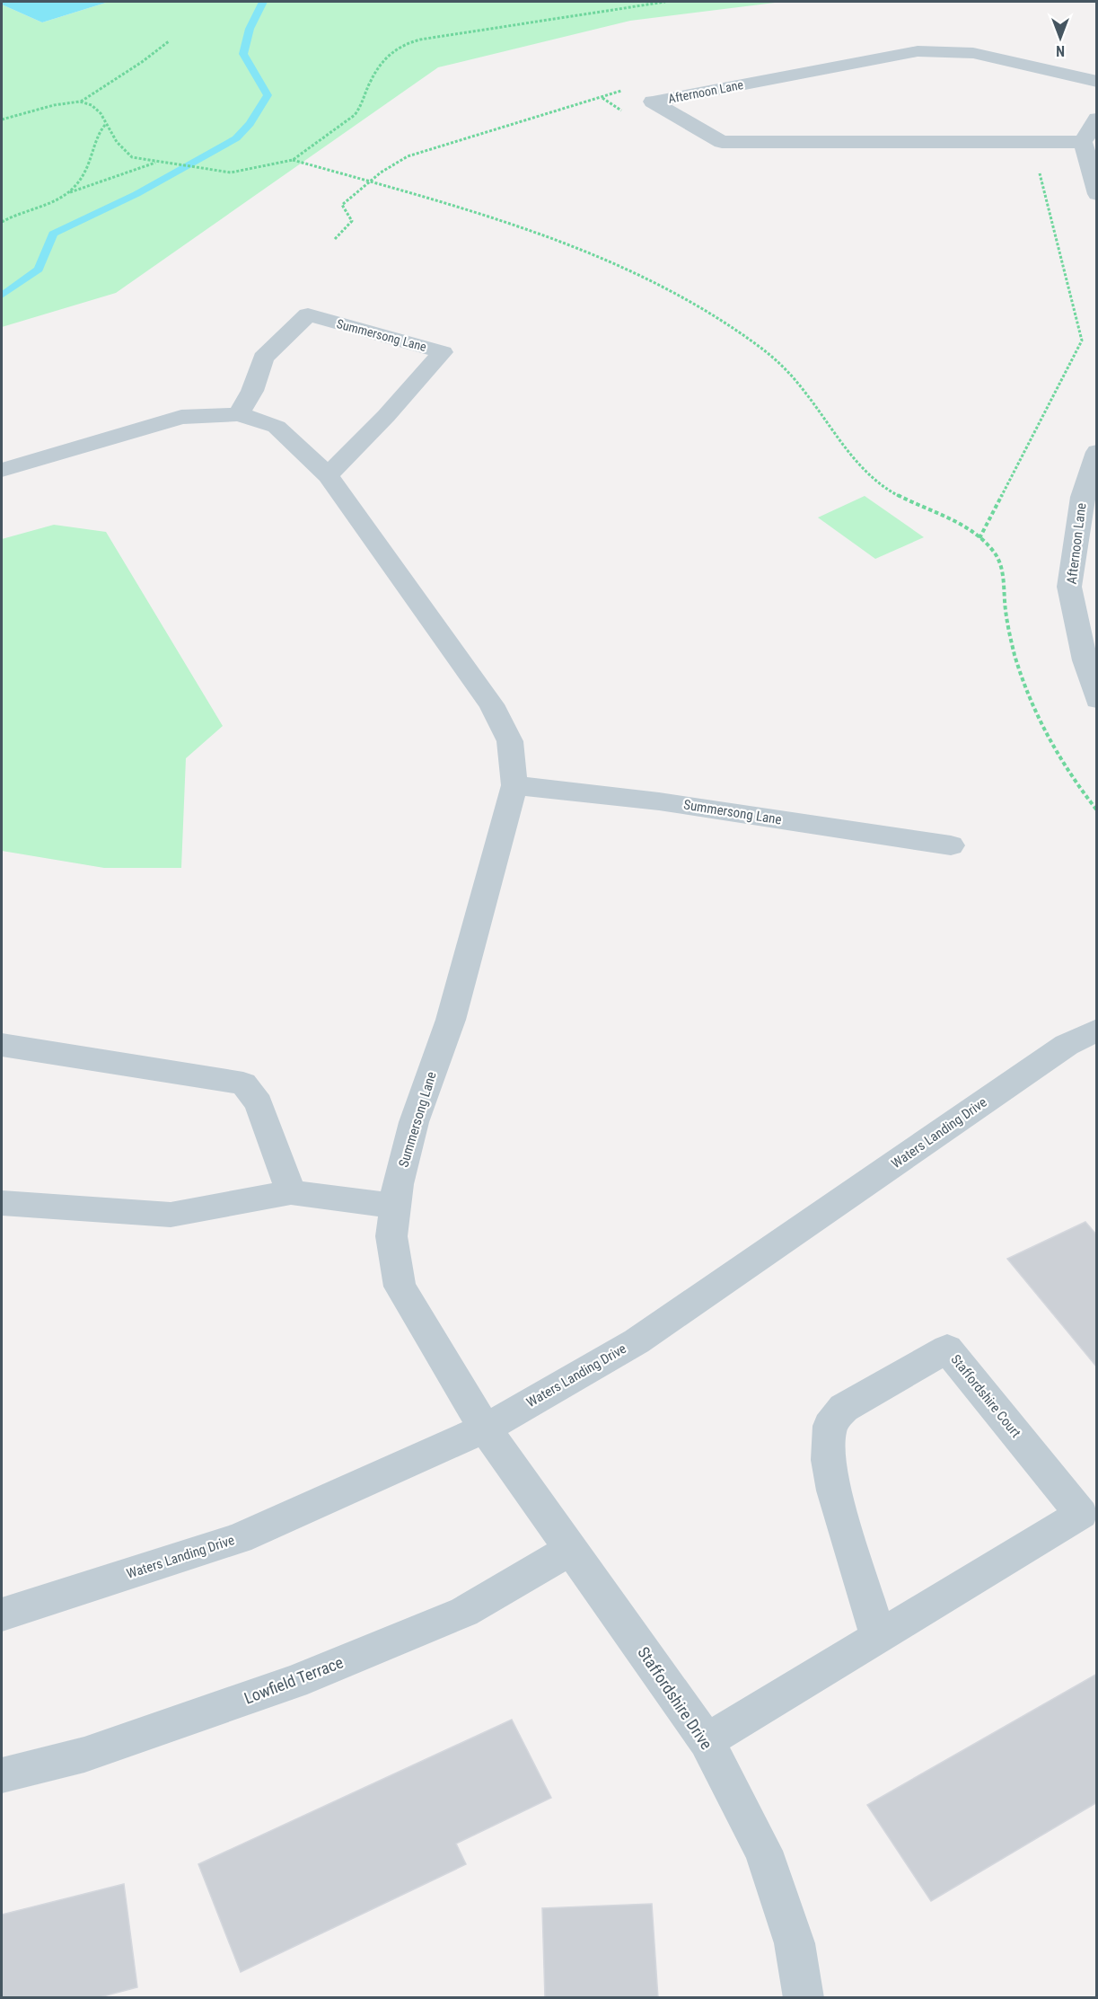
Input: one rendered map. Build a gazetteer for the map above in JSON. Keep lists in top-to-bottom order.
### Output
{
  "streets": {
    "street": [
      "Afternoon Lane",
      "Summersong Lane",
      "Waters Landing Drive",
      "Staffordshire Court",
      "Lowfield Terrace",
      "Staffordshire Drive"
    ]
  },
  "crossings": [
    ["Summersong Lane", "Waters Landing Drive"],
    ["Summersong Lane", "Staffordshire Drive"],
    ["Waters Landing Drive", "Staffordshire Drive"],
    ["Staffordshire Court", "Staffordshire Drive"],
    ["Lowfield Terrace", "Staffordshire Drive"]
  ],
  "north": "bottom"
}
